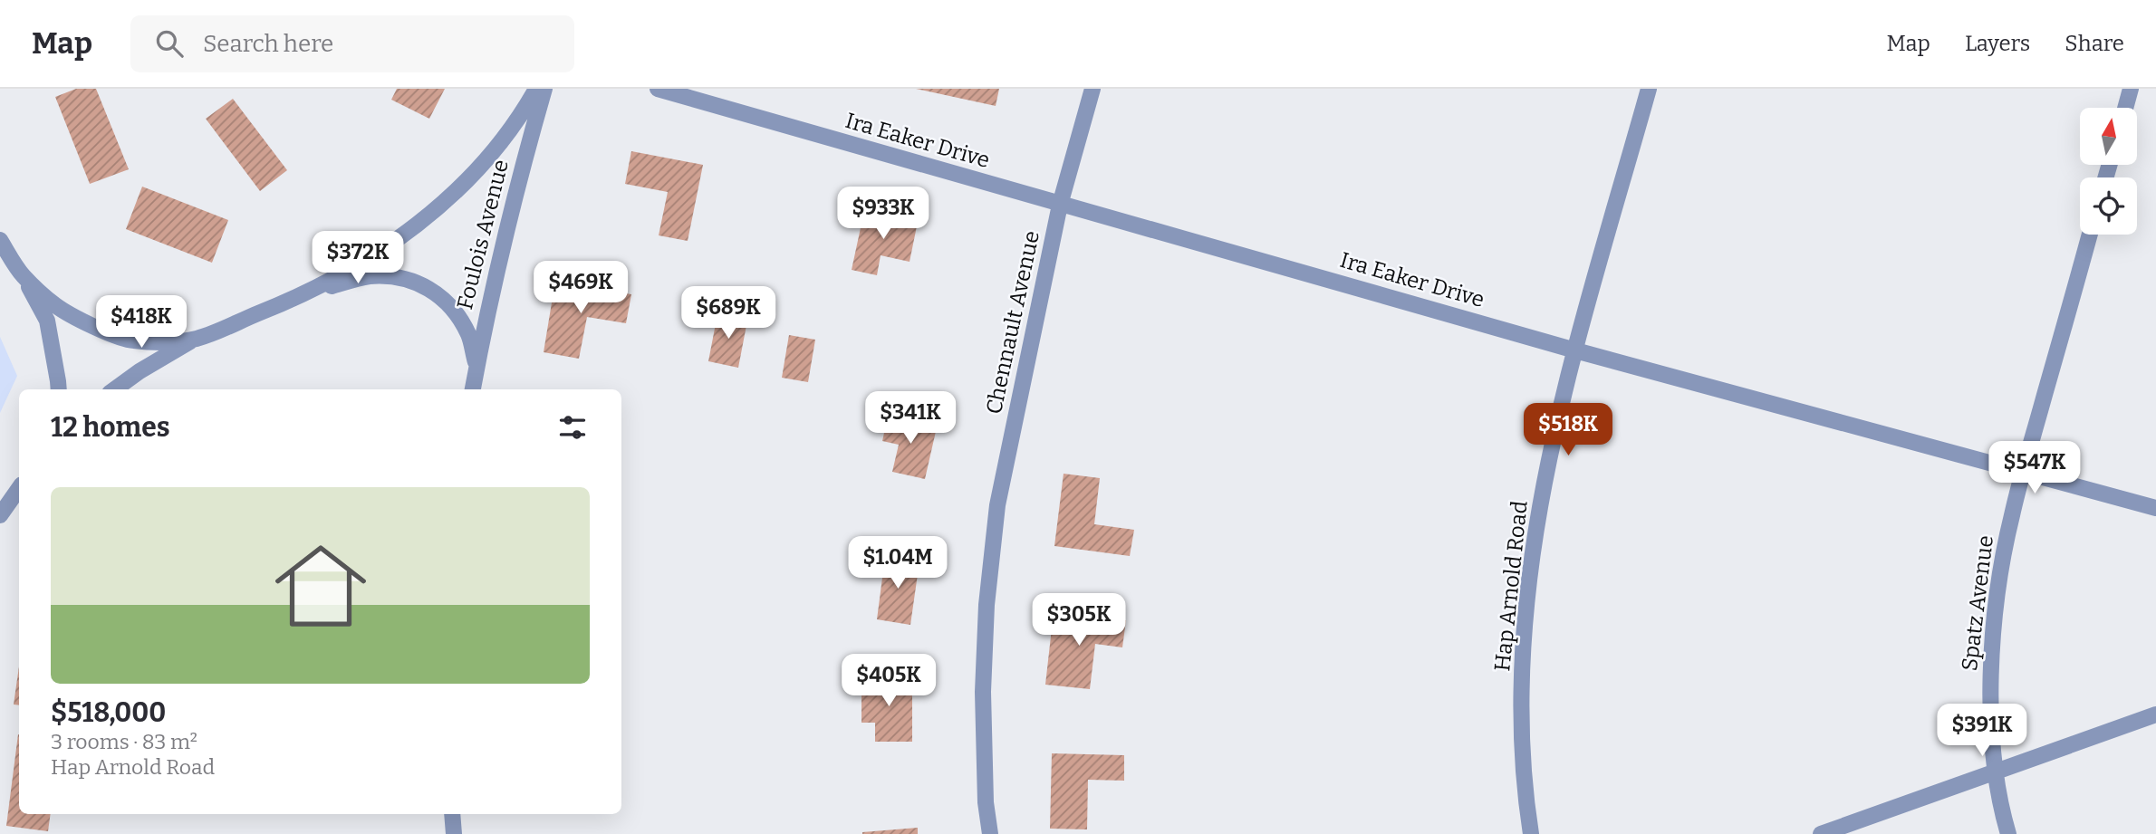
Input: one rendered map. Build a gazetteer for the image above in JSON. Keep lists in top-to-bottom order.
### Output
{
  "streets": {
    "street": [
      "Ira Eaker Drive",
      "Foulois Avenue",
      "Chennault Avenue",
      "Hap Arnold Road",
      "Spatz Avenue"
    ]
  },
  "crossings": [
    ["Ira Eaker Drive", "Chennault Avenue"],
    ["Ira Eaker Drive", "Hap Arnold Road"],
    ["Ira Eaker Drive", "Spatz Avenue"]
  ],
  "north": "top",
  "page": {
    "header": "Map",
    "search": "Search here",
    "nav": ["Map", "Layers", "Share"],
    "price": [
      "$933K",
      "$372K",
      "$469K",
      "$689K",
      "$418K",
      "$341K",
      "$518K",
      "$547K",
      "$1.04M",
      "$305K",
      "$405K",
      "$391K"
    ],
    "heading": "12 homes",
    "list": [
      {
        "name": "$518,000",
        "note": "3 rooms · 83 m² · Hap Arnold Road"
      }
    ]
  }
}
